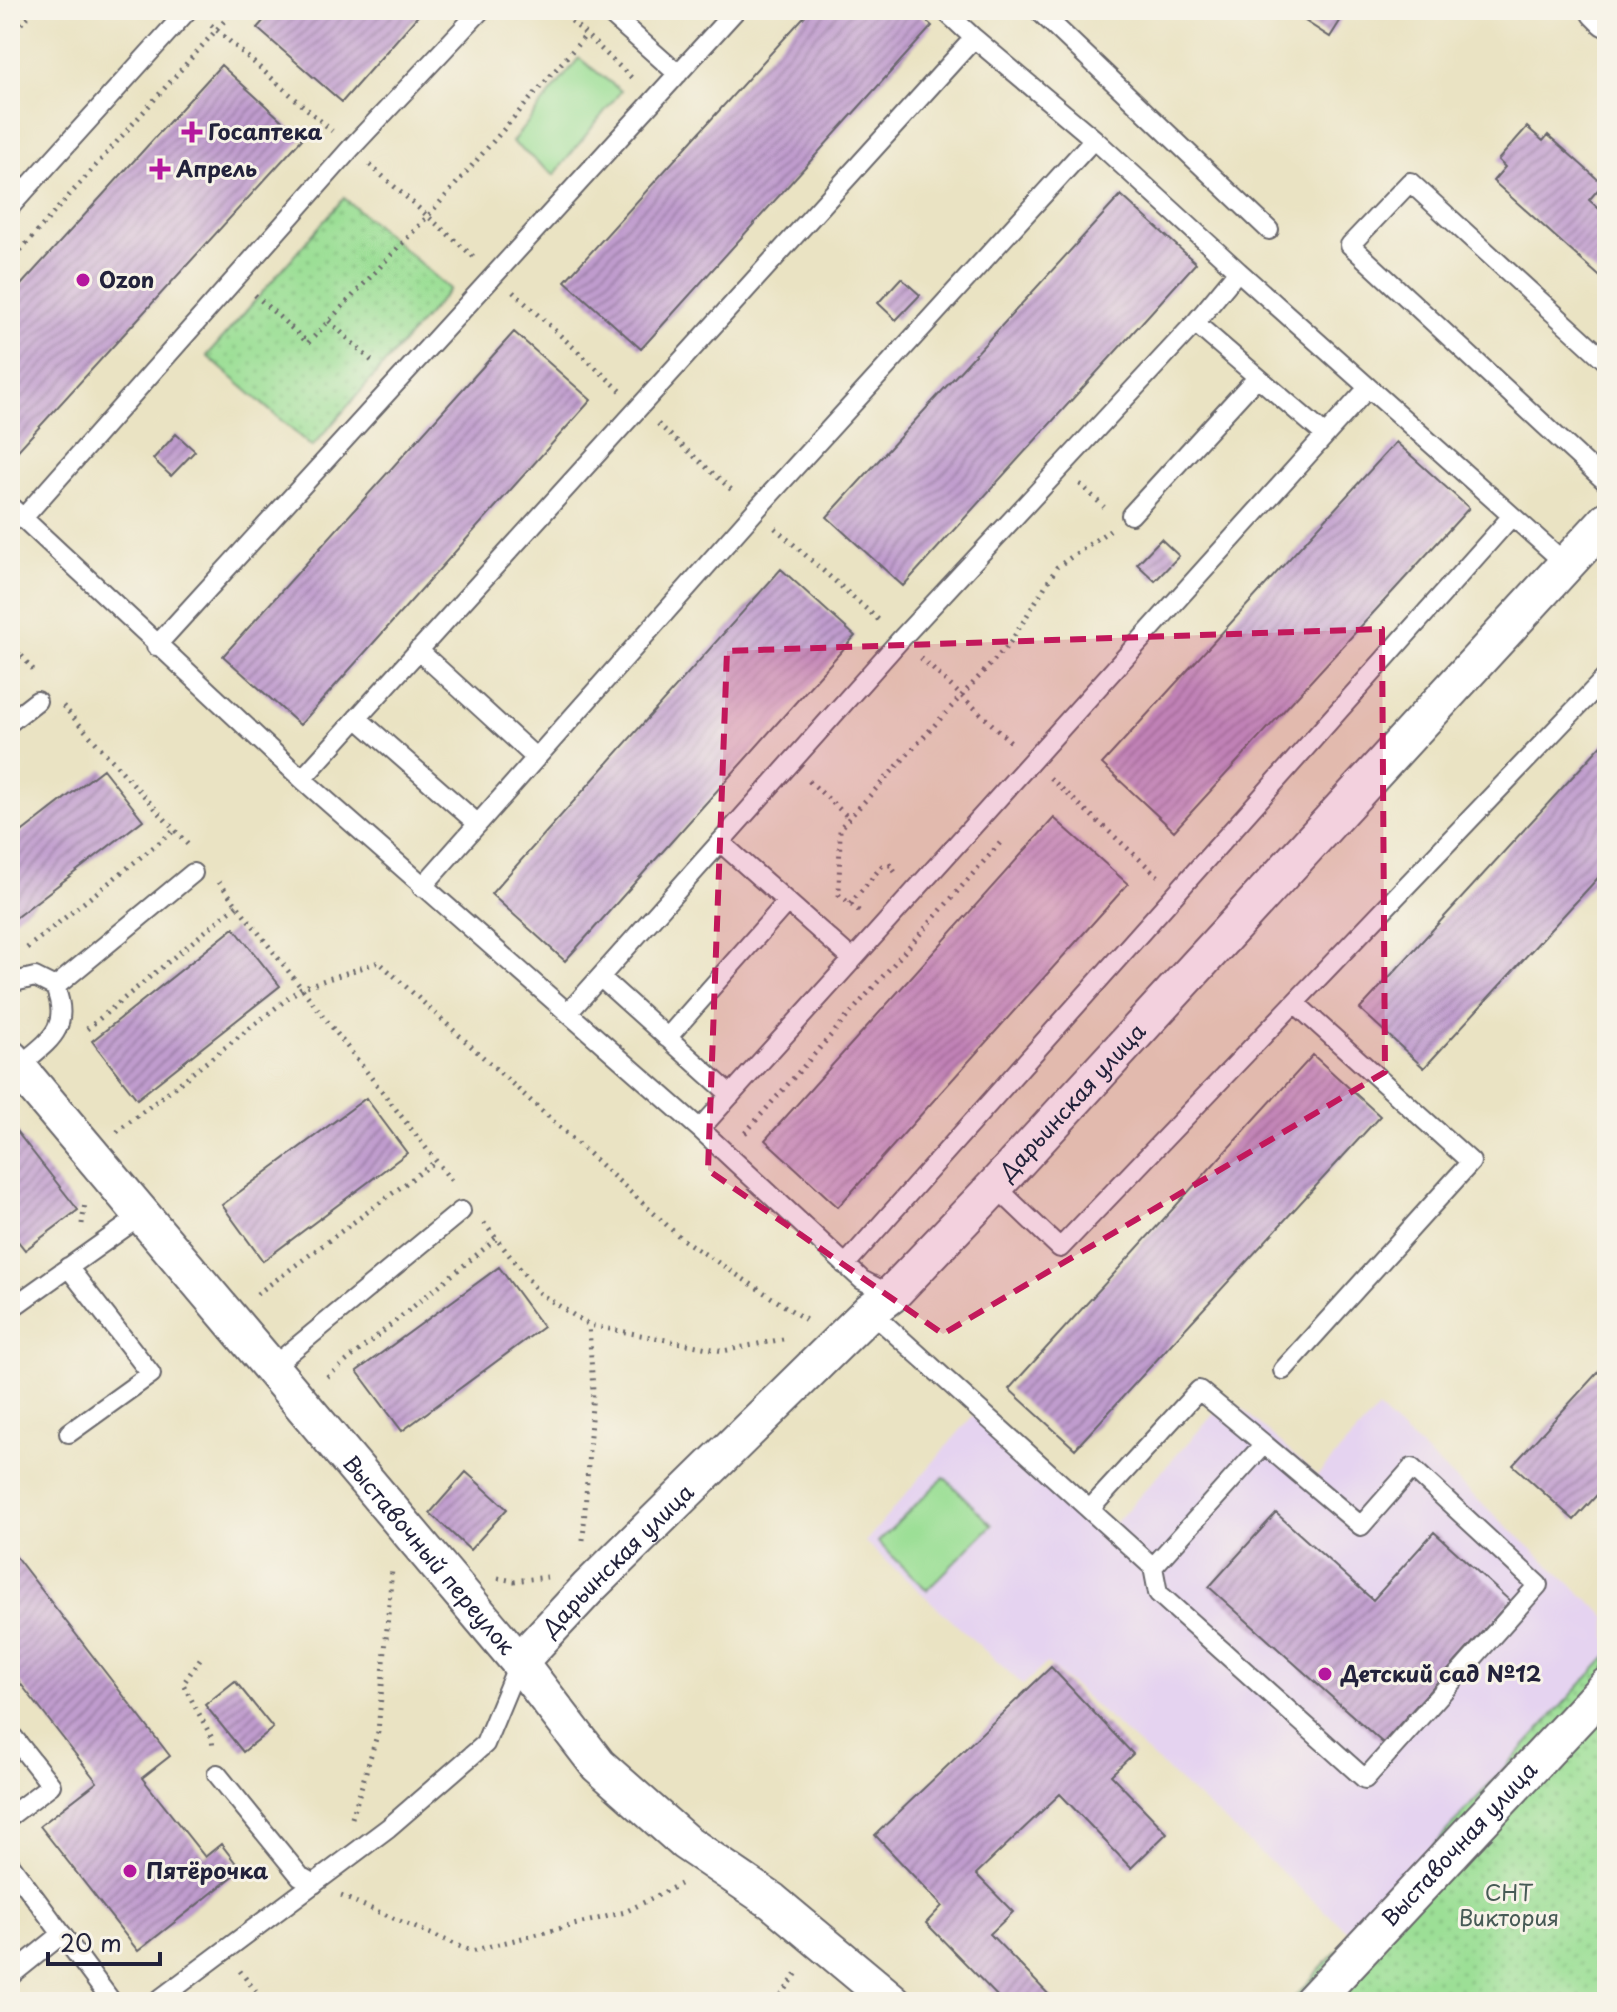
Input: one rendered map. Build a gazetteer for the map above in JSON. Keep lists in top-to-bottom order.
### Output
{
  "streets": {
    "street": ["Дарьинская улица", "Выставочный переулок", "Выставочная улица"]
  },
  "crossings": [
    ["Дарьинская улица", "Выставочный переулок"]
  ],
  "parks": ["СНТ Виктория"],
  "places": {
    "health": ["Госаптека", "Апрель"],
    "other": ["Ozon", "Детский сад №12", "Пятёрочка"]
  },
  "scale_bar": "20 m"
}
